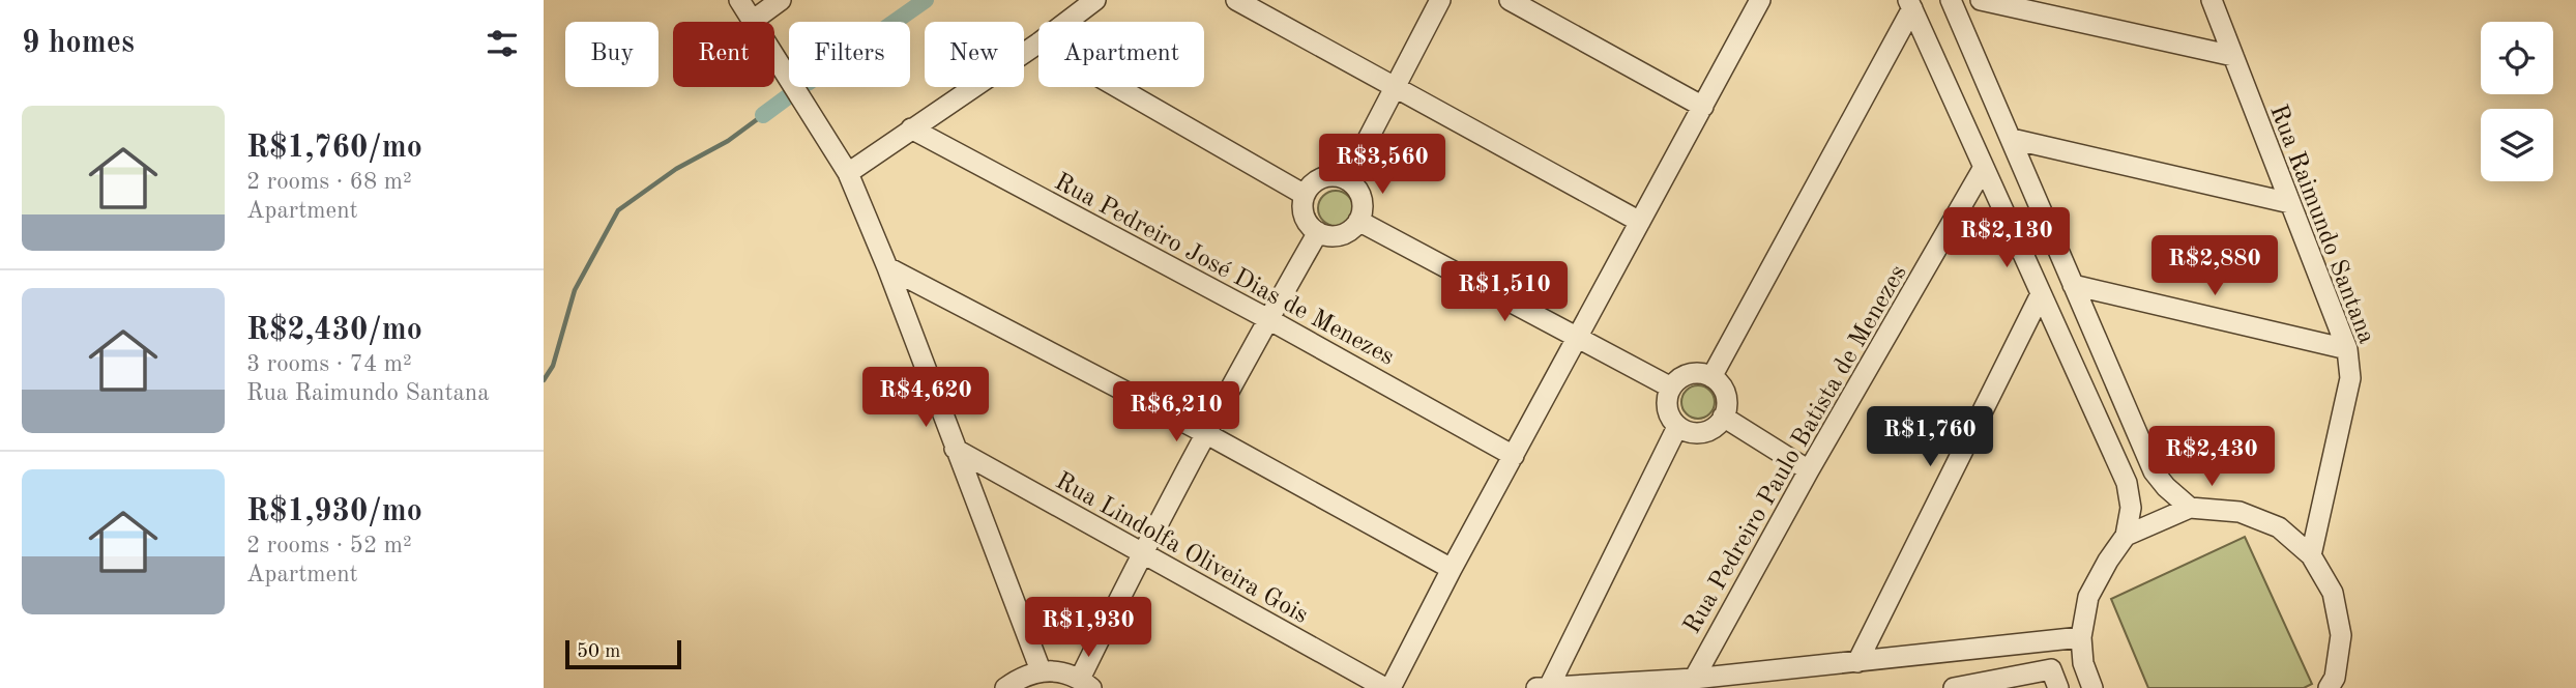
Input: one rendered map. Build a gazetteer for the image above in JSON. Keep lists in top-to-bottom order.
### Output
{
  "streets": {
    "street": [
      "Rua Raimundo Santana",
      "Rua Pedreiro José Dias de Menezes",
      "Rua Pedreiro Paulo Batista de Menezes",
      "Rua Lindolfa Oliveira Gois"
    ]
  },
  "scale_bar": "50 m",
  "page": {
    "heading": "9 homes",
    "chip": [
      "Buy",
      "Rent",
      "Filters",
      "New",
      "Apartment"
    ],
    "list": [
      {
        "name": "R$1,760/mo",
        "note": "2 rooms · 68 m² · Apartment"
      },
      {
        "name": "R$2,430/mo",
        "note": "3 rooms · 74 m² · Rua Raimundo Santana"
      },
      {
        "name": "R$1,930/mo",
        "note": "2 rooms · 52 m² · Apartment"
      }
    ],
    "price": [
      "R$3,560",
      "R$2,130",
      "R$2,880",
      "R$1,510",
      "R$4,620",
      "R$6,210",
      "R$1,760",
      "R$2,430",
      "R$1,930"
    ],
    "scale": "50 m"
  }
}
